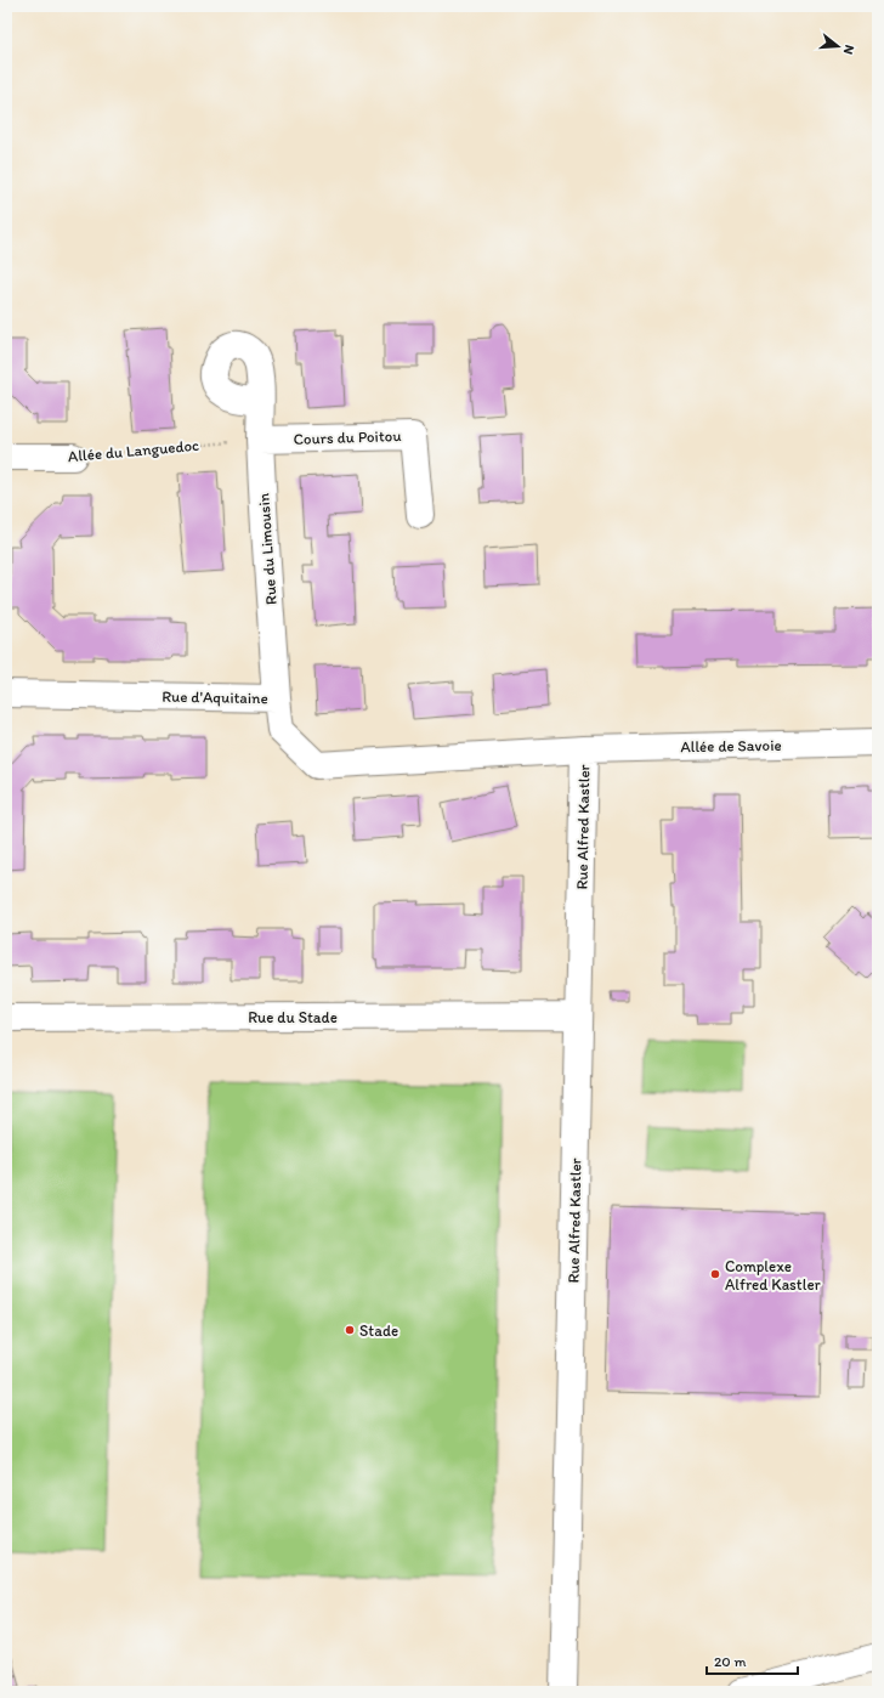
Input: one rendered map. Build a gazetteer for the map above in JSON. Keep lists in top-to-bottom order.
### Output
{
  "streets": {
    "street": [
      "Cours du Poitou",
      "Allée du Languedoc",
      "Rue du Limousin",
      "Rue d'Aquitaine",
      "Allée de Savoie",
      "Rue Alfred Kastler",
      "Rue du Stade"
    ]
  },
  "crossings": [
    ["Cours du Poitou", "Allée du Languedoc"],
    ["Cours du Poitou", "Rue du Limousin"],
    ["Allée du Languedoc", "Rue du Limousin"],
    ["Rue du Limousin", "Rue d'Aquitaine"],
    ["Rue d'Aquitaine", "Allée de Savoie"],
    ["Rue d'Aquitaine", "Rue Alfred Kastler"],
    ["Allée de Savoie", "Rue Alfred Kastler"],
    ["Rue Alfred Kastler", "Rue du Stade"]
  ],
  "places": ["Complexe Alfred Kastler", "Stade"],
  "scale_bar": "20 m",
  "north": "right"
}
